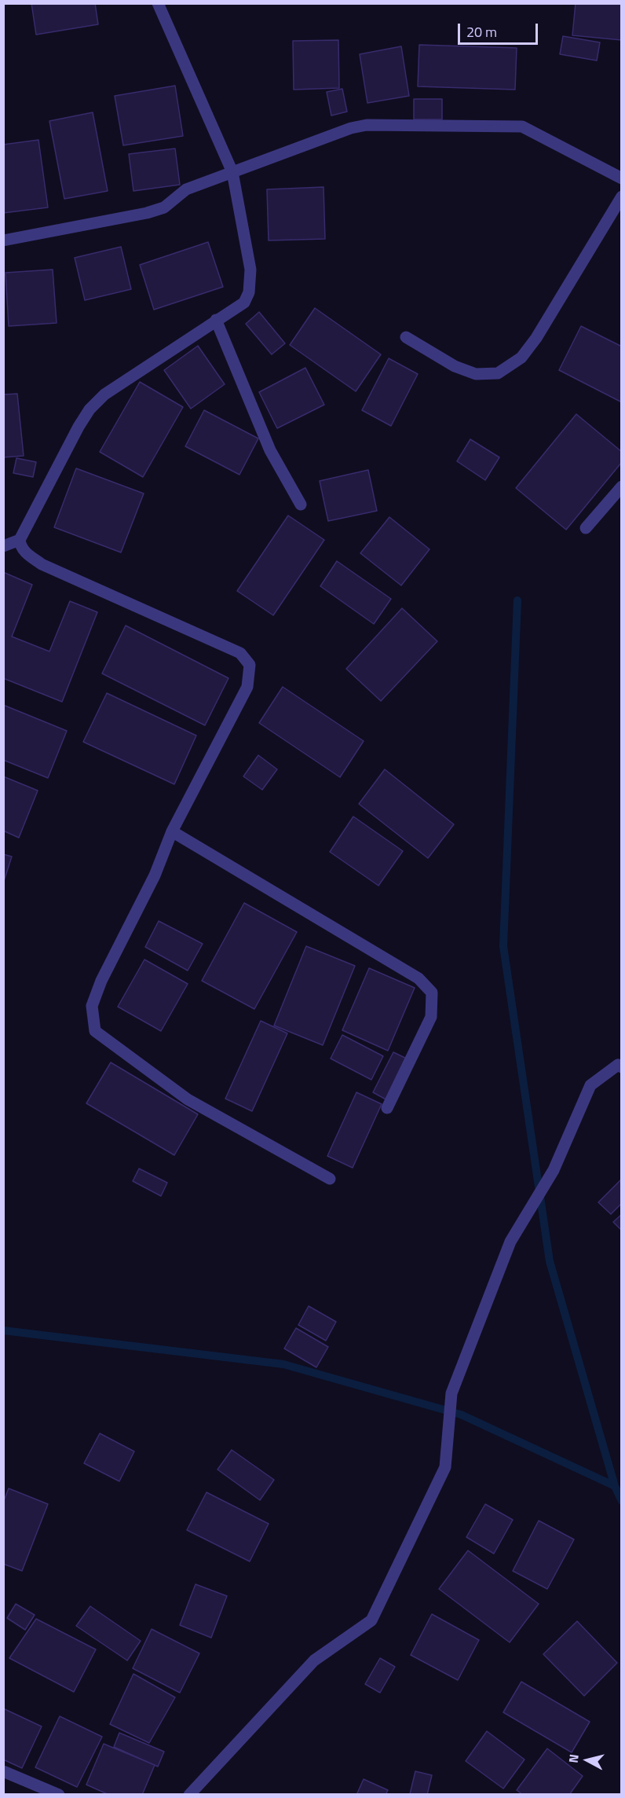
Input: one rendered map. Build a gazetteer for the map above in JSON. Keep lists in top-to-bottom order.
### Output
{
  "scale_bar": "20 m",
  "north": "left"
}
